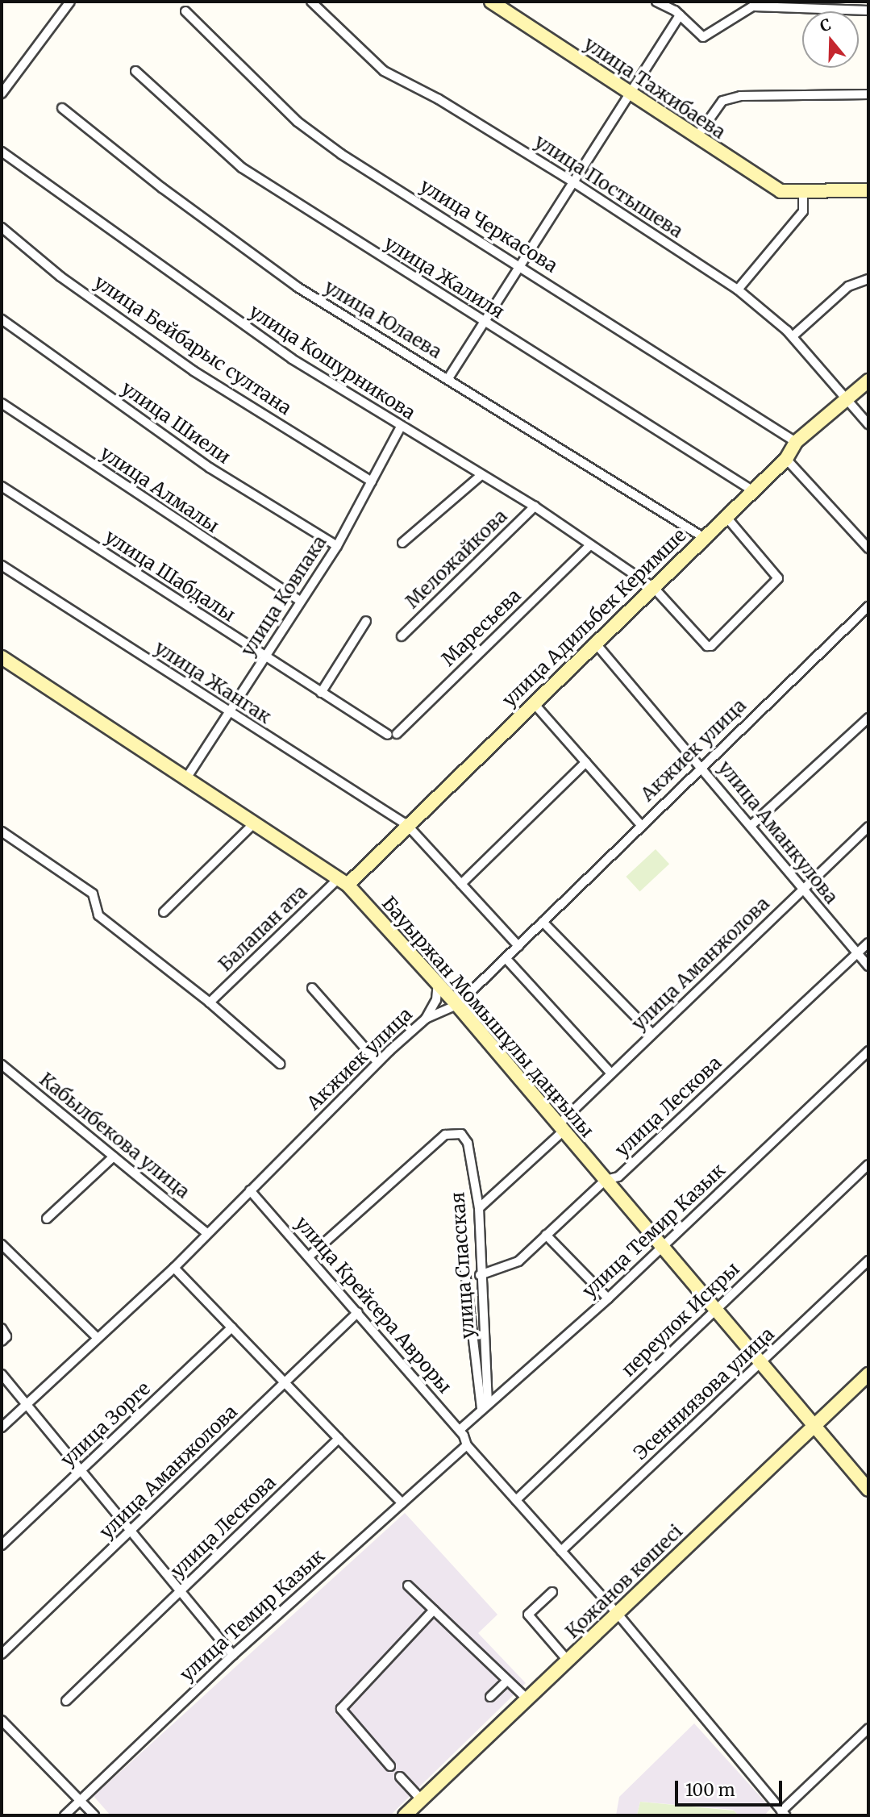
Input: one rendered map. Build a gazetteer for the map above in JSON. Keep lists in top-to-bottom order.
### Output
{
  "streets": {
    "main road": [
      "улица Тажибаева",
      "улица Адильбек Керимше",
      "Бауыржан Момышұлы даңғылы",
      "Қожанов көшесі"
    ],
    "street": [
      "улица Постышева",
      "улица Черкасова",
      "улица Жалиля",
      "улица Юлаева",
      "улица Бейбарыс султана",
      "улица Кошурникова",
      "улица Шиели",
      "улица Алмалы",
      "Меложайкова",
      "улица Шабдалы",
      "улица Ковпака",
      "Маресьева",
      "улица Жангак",
      "Акжиек улица",
      "улица Аманкулова",
      "Балапан ата",
      "улица Аманжолова",
      "улица Лескова",
      "Кабылбекова улица",
      "улица Темир Казык",
      "улица Спасская",
      "улица Крейсера Авроры",
      "переулок Искры",
      "Эсенниязова улица",
      "улица Зорге"
    ]
  },
  "crossings": [
    ["улица Постышева", "улица Адильбек Керимше"],
    ["улица Черкасова", "улица Адильбек Керимше"],
    ["улица Жалиля", "улица Адильбек Керимше"],
    ["улица Юлаева", "улица Адильбек Керимше"],
    ["улица Бейбарыс султана", "улица Ковпака"],
    ["улица Кошурникова", "Меложайкова"],
    ["улица Кошурникова", "улица Ковпака"],
    ["улица Кошурникова", "улица Адильбек Керимше"],
    ["улица Кошурникова", "Маресьева"],
    ["улица Шиели", "улица Ковпака"],
    ["улица Алмалы", "улица Ковпака"],
    ["улица Шабдалы", "улица Ковпака"],
    ["улица Шабдалы", "Маресьева"],
    ["улица Ковпака", "улица Жангак"],
    ["улица Ковпака", "Бауыржан Момышұлы даңғылы"],
    ["улица Адильбек Керимше", "улица Жангак"],
    ["улица Адильбек Керимше", "улица Аманкулова"],
    ["улица Адильбек Керимше", "Балапан ата"],
    ["улица Адильбек Керимше", "Бауыржан Момышұлы даңғылы"],
    ["улица Жангак", "Акжиек улица"],
    ["Акжиек улица", "улица Аманкулова"],
    ["Акжиек улица", "Бауыржан Момышұлы даңғылы"],
    ["Акжиек улица", "Кабылбекова улица"],
    ["Акжиек улица", "улица Крейсера Авроры"],
    ["улица Аманкулова", "улица Аманжолова"],
    ["улица Аманкулова", "улица Лескова"],
    ["Балапан ата", "Бауыржан Момышұлы даңғылы"],
    ["улица Аманжолова", "Бауыржан Момышұлы даңғылы"],
    ["улица Аманжолова", "улица Спасская"],
    ["улица Аманжолова", "улица Крейсера Авроры"],
    ["Бауыржан Момышұлы даңғылы", "улица Лескова"],
    ["Бауыржан Момышұлы даңғылы", "улица Темир Казык"],
    ["Бауыржан Момышұлы даңғылы", "переулок Искры"],
    ["Бауыржан Момышұлы даңғылы", "Эсенниязова улица"],
    ["Бауыржан Момышұлы даңғылы", "Қожанов көшесі"],
    ["улица Лескова", "улица Спасская"],
    ["улица Темир Казык", "улица Спасская"],
    ["улица Темир Казык", "улица Крейсера Авроры"],
    ["улица Спасская", "улица Крейсера Авроры"],
    ["улица Крейсера Авроры", "переулок Искры"],
    ["улица Крейсера Авроры", "Эсенниязова улица"],
    ["улица Крейсера Авроры", "Қожанов көшесі"]
  ],
  "scale_bar": "100 m",
  "north": "top"
}
